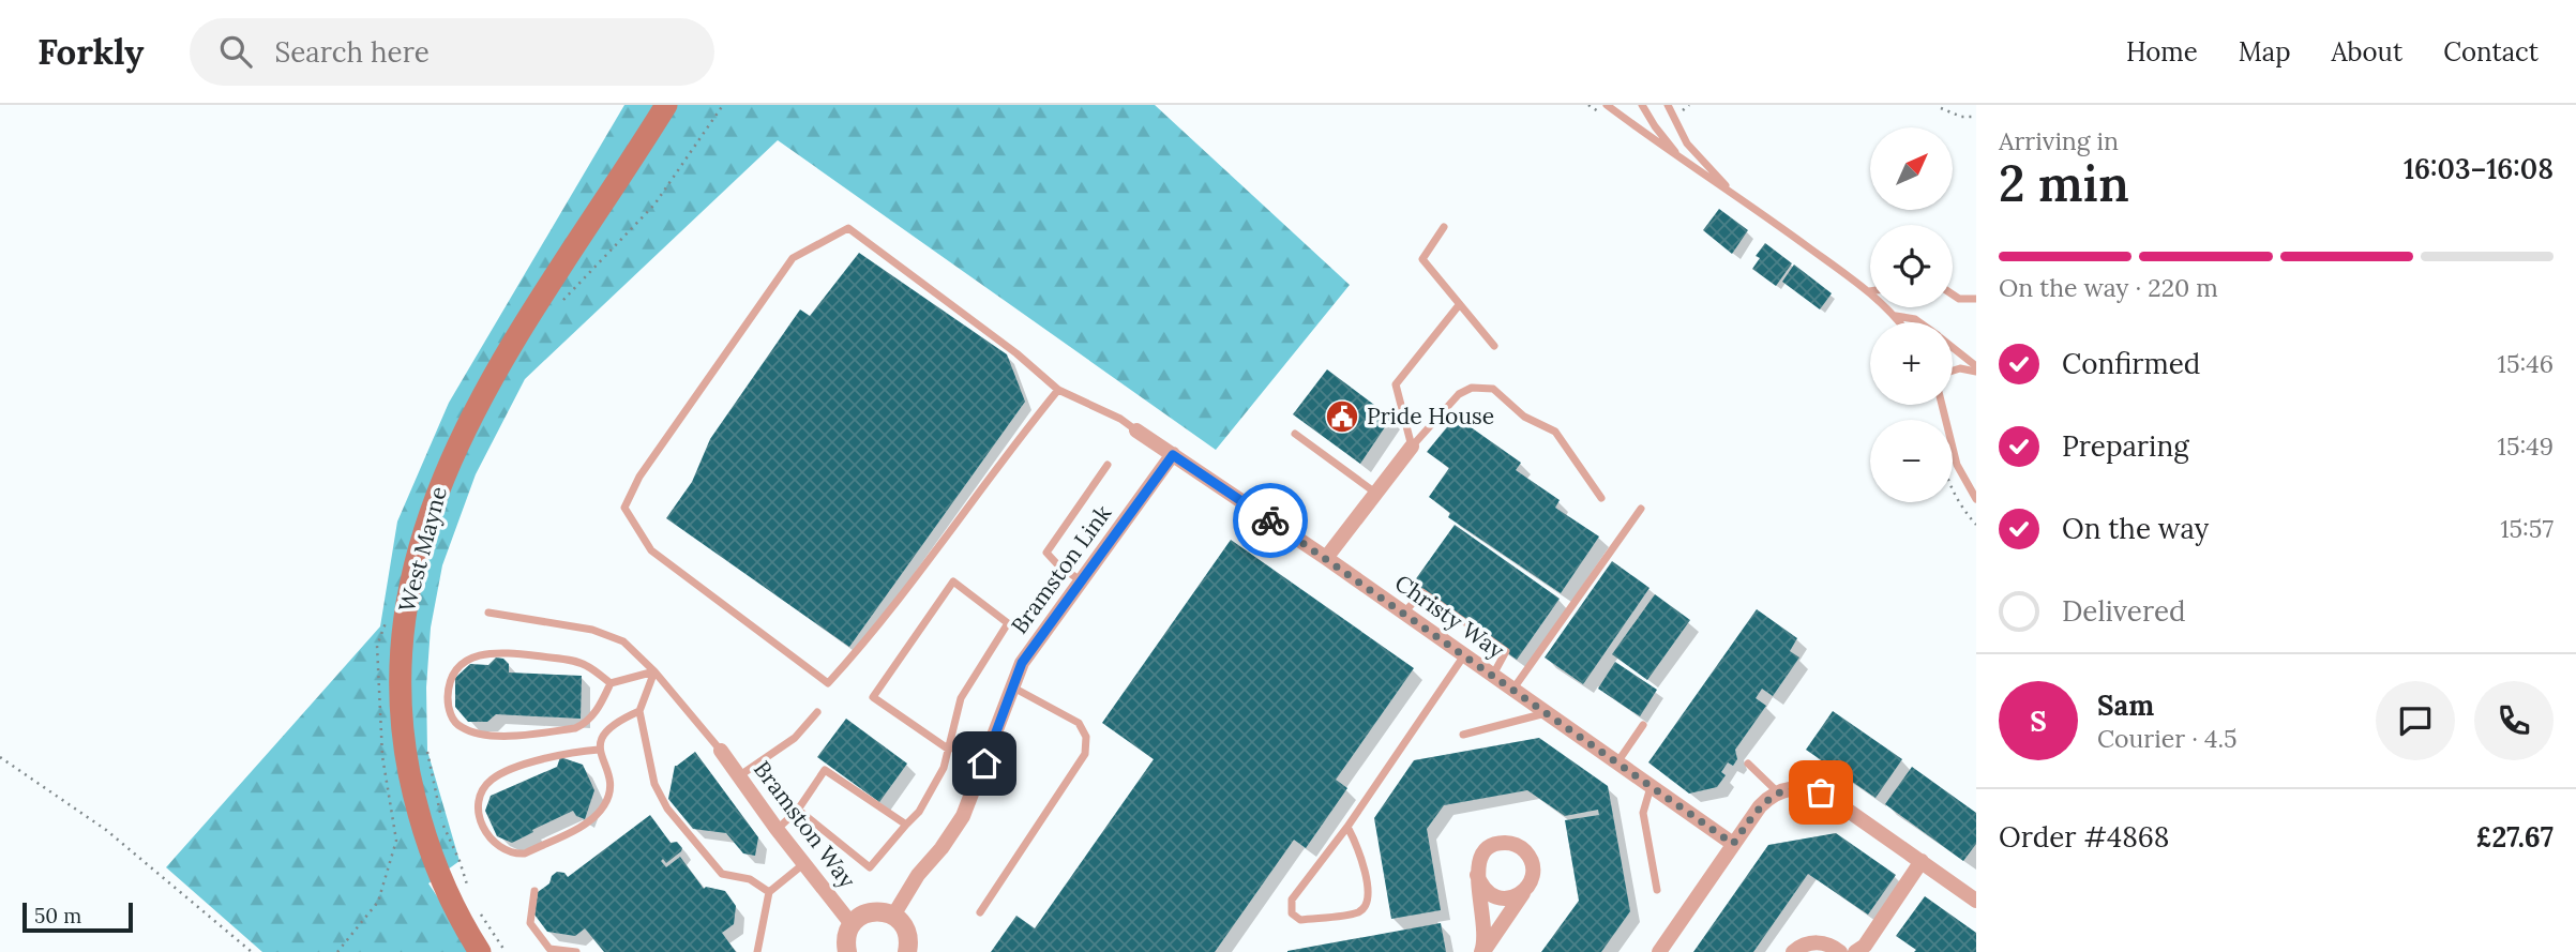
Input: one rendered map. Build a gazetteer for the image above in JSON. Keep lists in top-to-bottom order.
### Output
{
  "streets": {
    "main road": ["West Mayne"],
    "street": ["Bramston Link", "Christy Way", "Bramston Way"]
  },
  "crossings": [
    ["Bramston Link", "Christy Way"]
  ],
  "places": {
    "public building": ["Pride House"]
  },
  "scale_bar": "50 m",
  "north": "top right",
  "page": {
    "header": "Forkly",
    "search": "Search here",
    "nav": [
      "Home",
      "Map",
      "About",
      "Contact"
    ],
    "heading": ["2 min", "Arriving in", "16:03–16:08"],
    "panel": [
      "Sam",
      "Courier · 4.5",
      "Order #4868",
      "£27.67"
    ],
    "map_buttons": ["+", "−"],
    "bar": "On the way · 220 m",
    "list": [
      ["Confirmed", "15:46"],
      ["Preparing", "15:49"],
      ["On the way", "15:57"],
      "Delivered"
    ],
    "round": "S",
    "scale": "50 m"
  }
}
